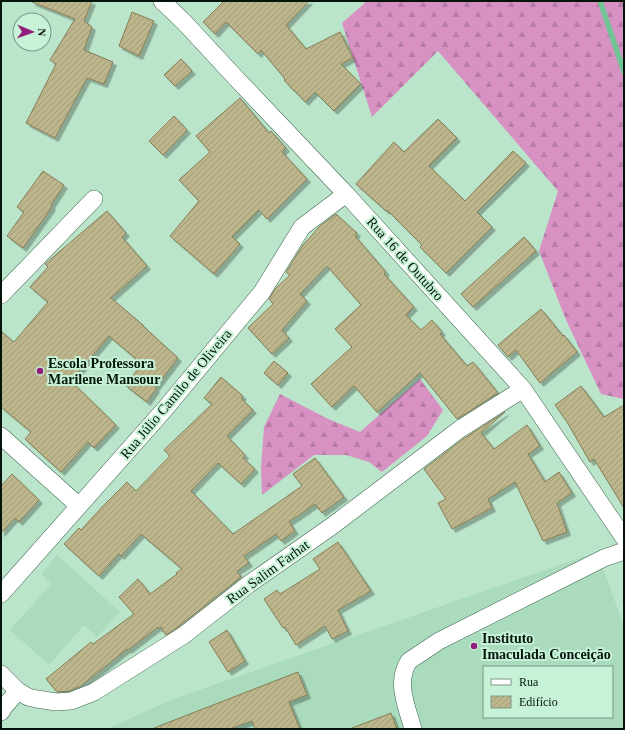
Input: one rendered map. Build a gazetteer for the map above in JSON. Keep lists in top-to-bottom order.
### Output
{
  "streets": {
    "street": ["Rua 16 de Outubro", "Rua Júlio Camilo de Oliveira", "Rua Salim Farhat"]
  },
  "crossings": [
    ["Rua 16 de Outubro", "Rua Júlio Camilo de Oliveira"],
    ["Rua 16 de Outubro", "Rua Salim Farhat"]
  ],
  "places": ["Escola Professora Marilene Mansour", "Instituto Imaculada Conceição"],
  "legend": ["Rua", "Edifício"],
  "north": "right"
}
